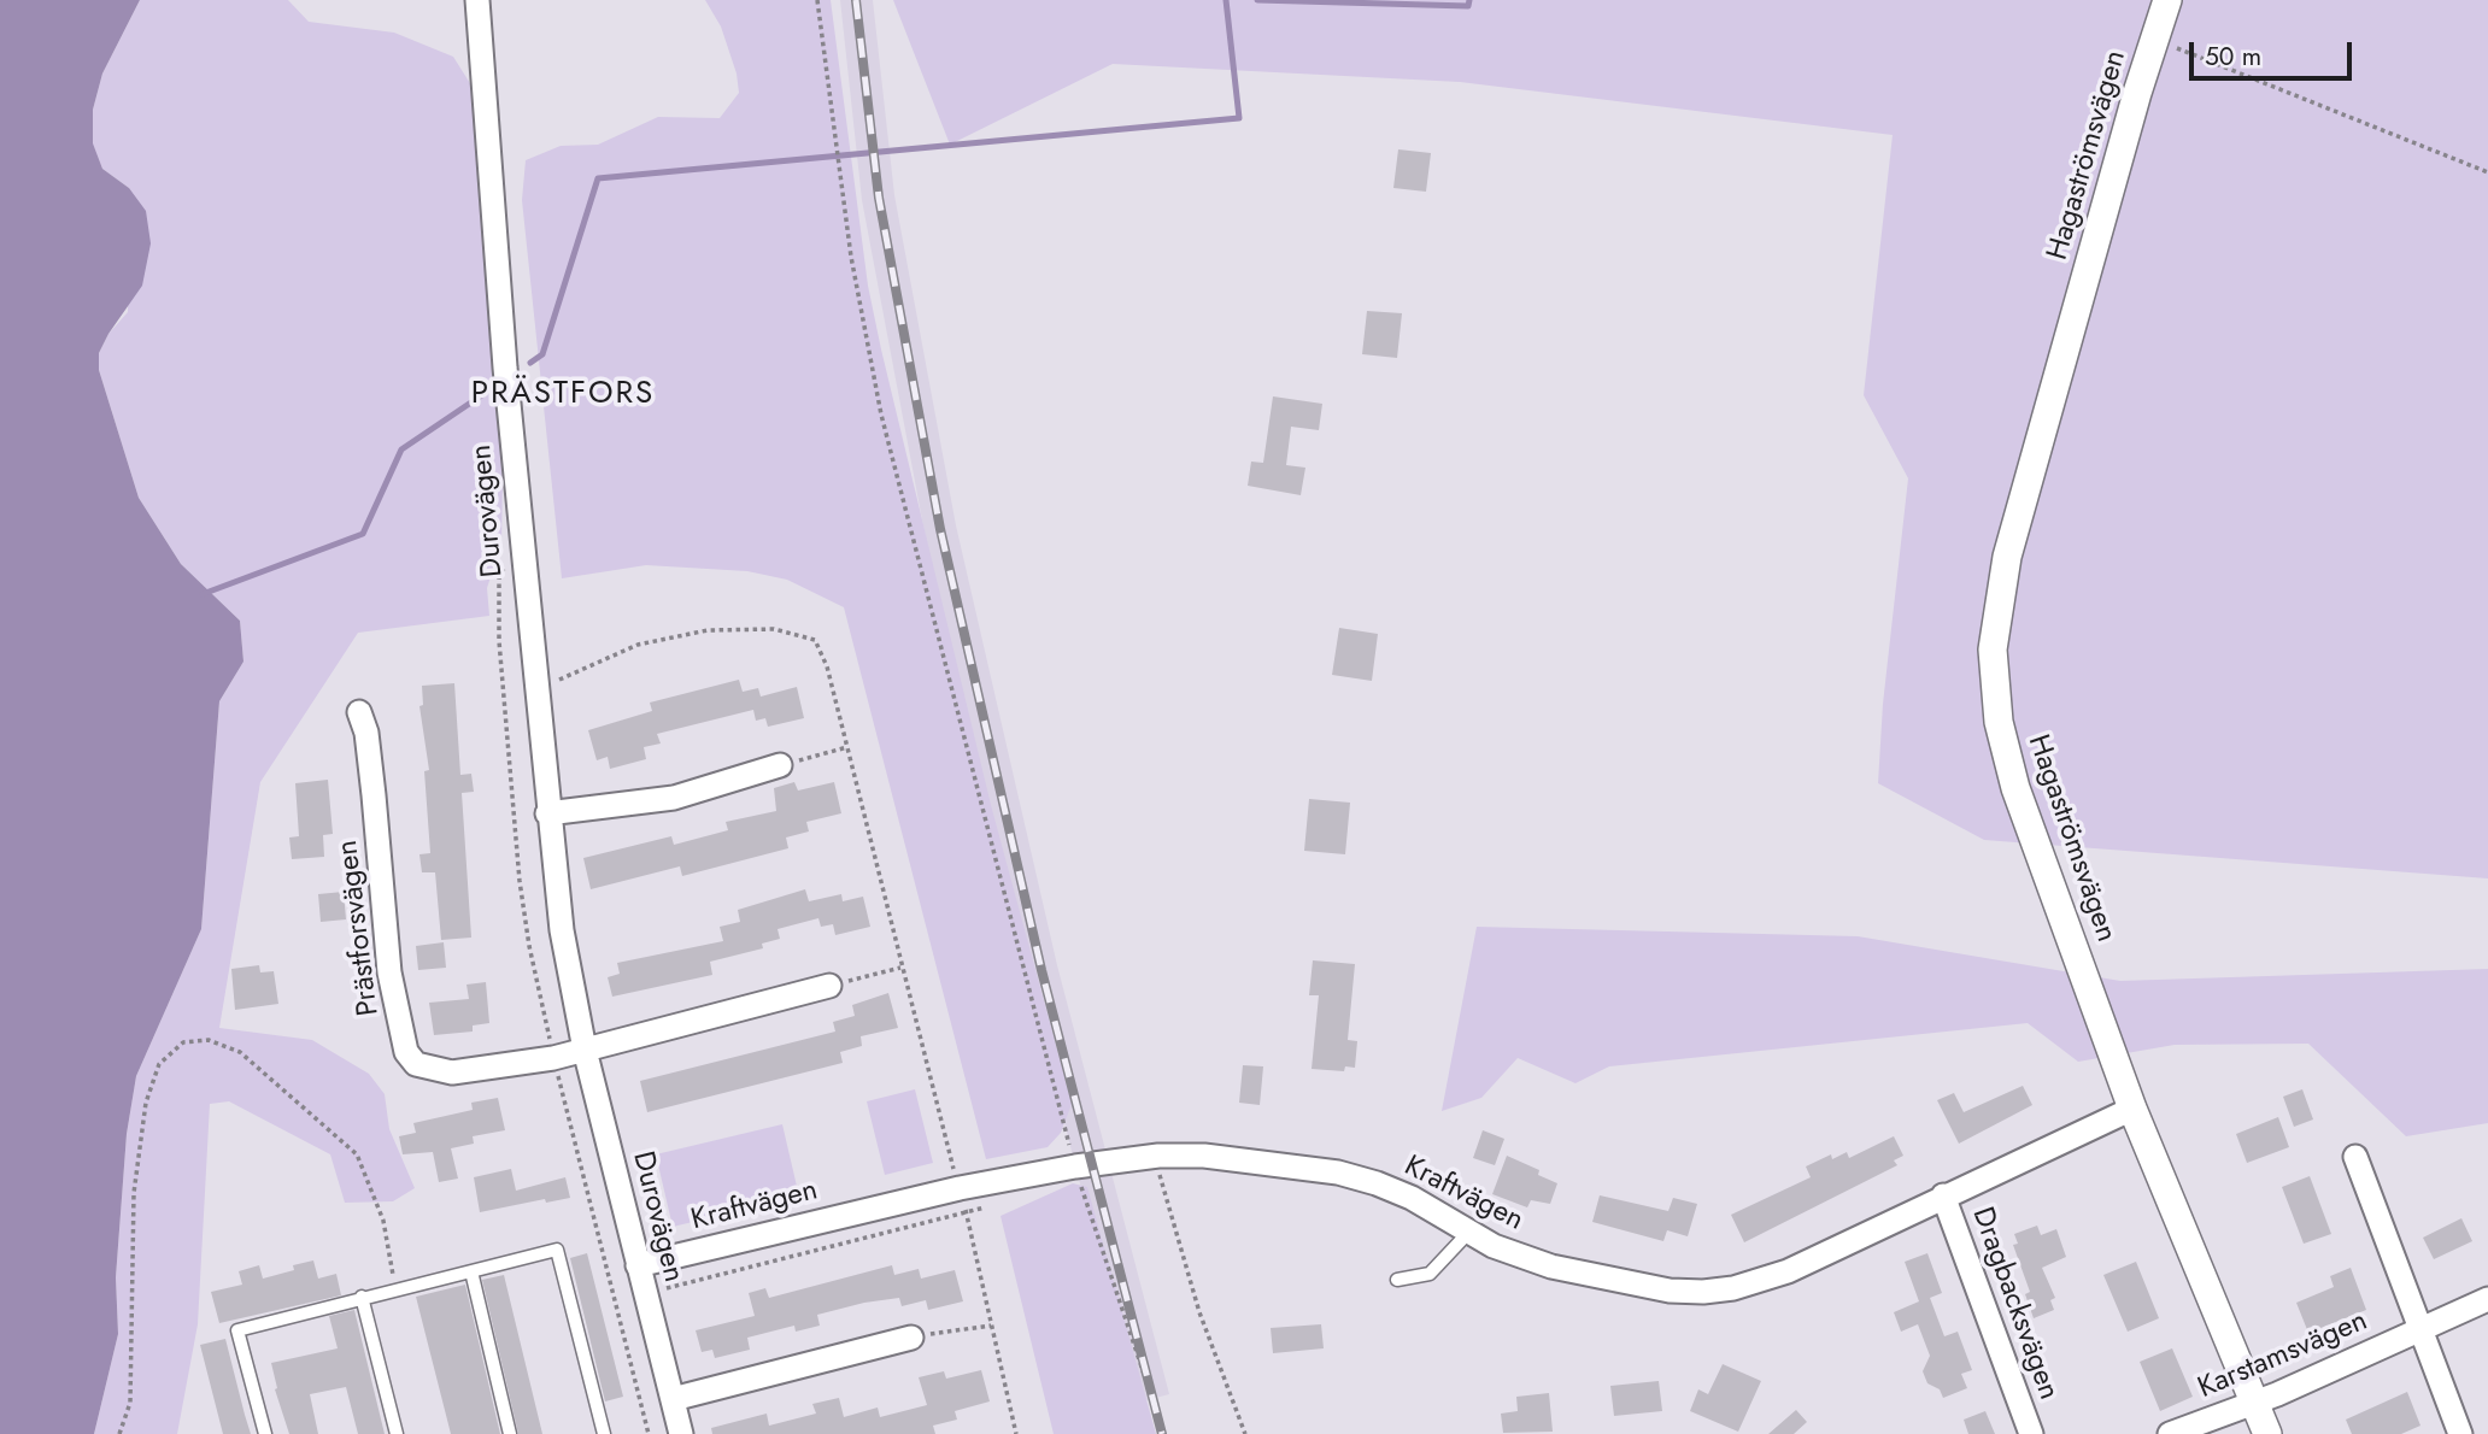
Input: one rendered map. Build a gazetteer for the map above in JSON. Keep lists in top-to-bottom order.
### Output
{
  "streets": {
    "street": [
      "Hagaströmsvägen",
      "Durovägen",
      "Prästforsvägen",
      "Kraftvägen",
      "Dragbacksvägen",
      "Karstamsvägen"
    ]
  },
  "crossings": [
    ["Hagaströmsvägen", "Kraftvägen"],
    ["Hagaströmsvägen", "Karstamsvägen"],
    ["Durovägen", "Prästforsvägen"],
    ["Durovägen", "Kraftvägen"],
    ["Kraftvägen", "Dragbacksvägen"]
  ],
  "districts": ["PRÄSTFORS"],
  "scale_bar": "50 m"
}
